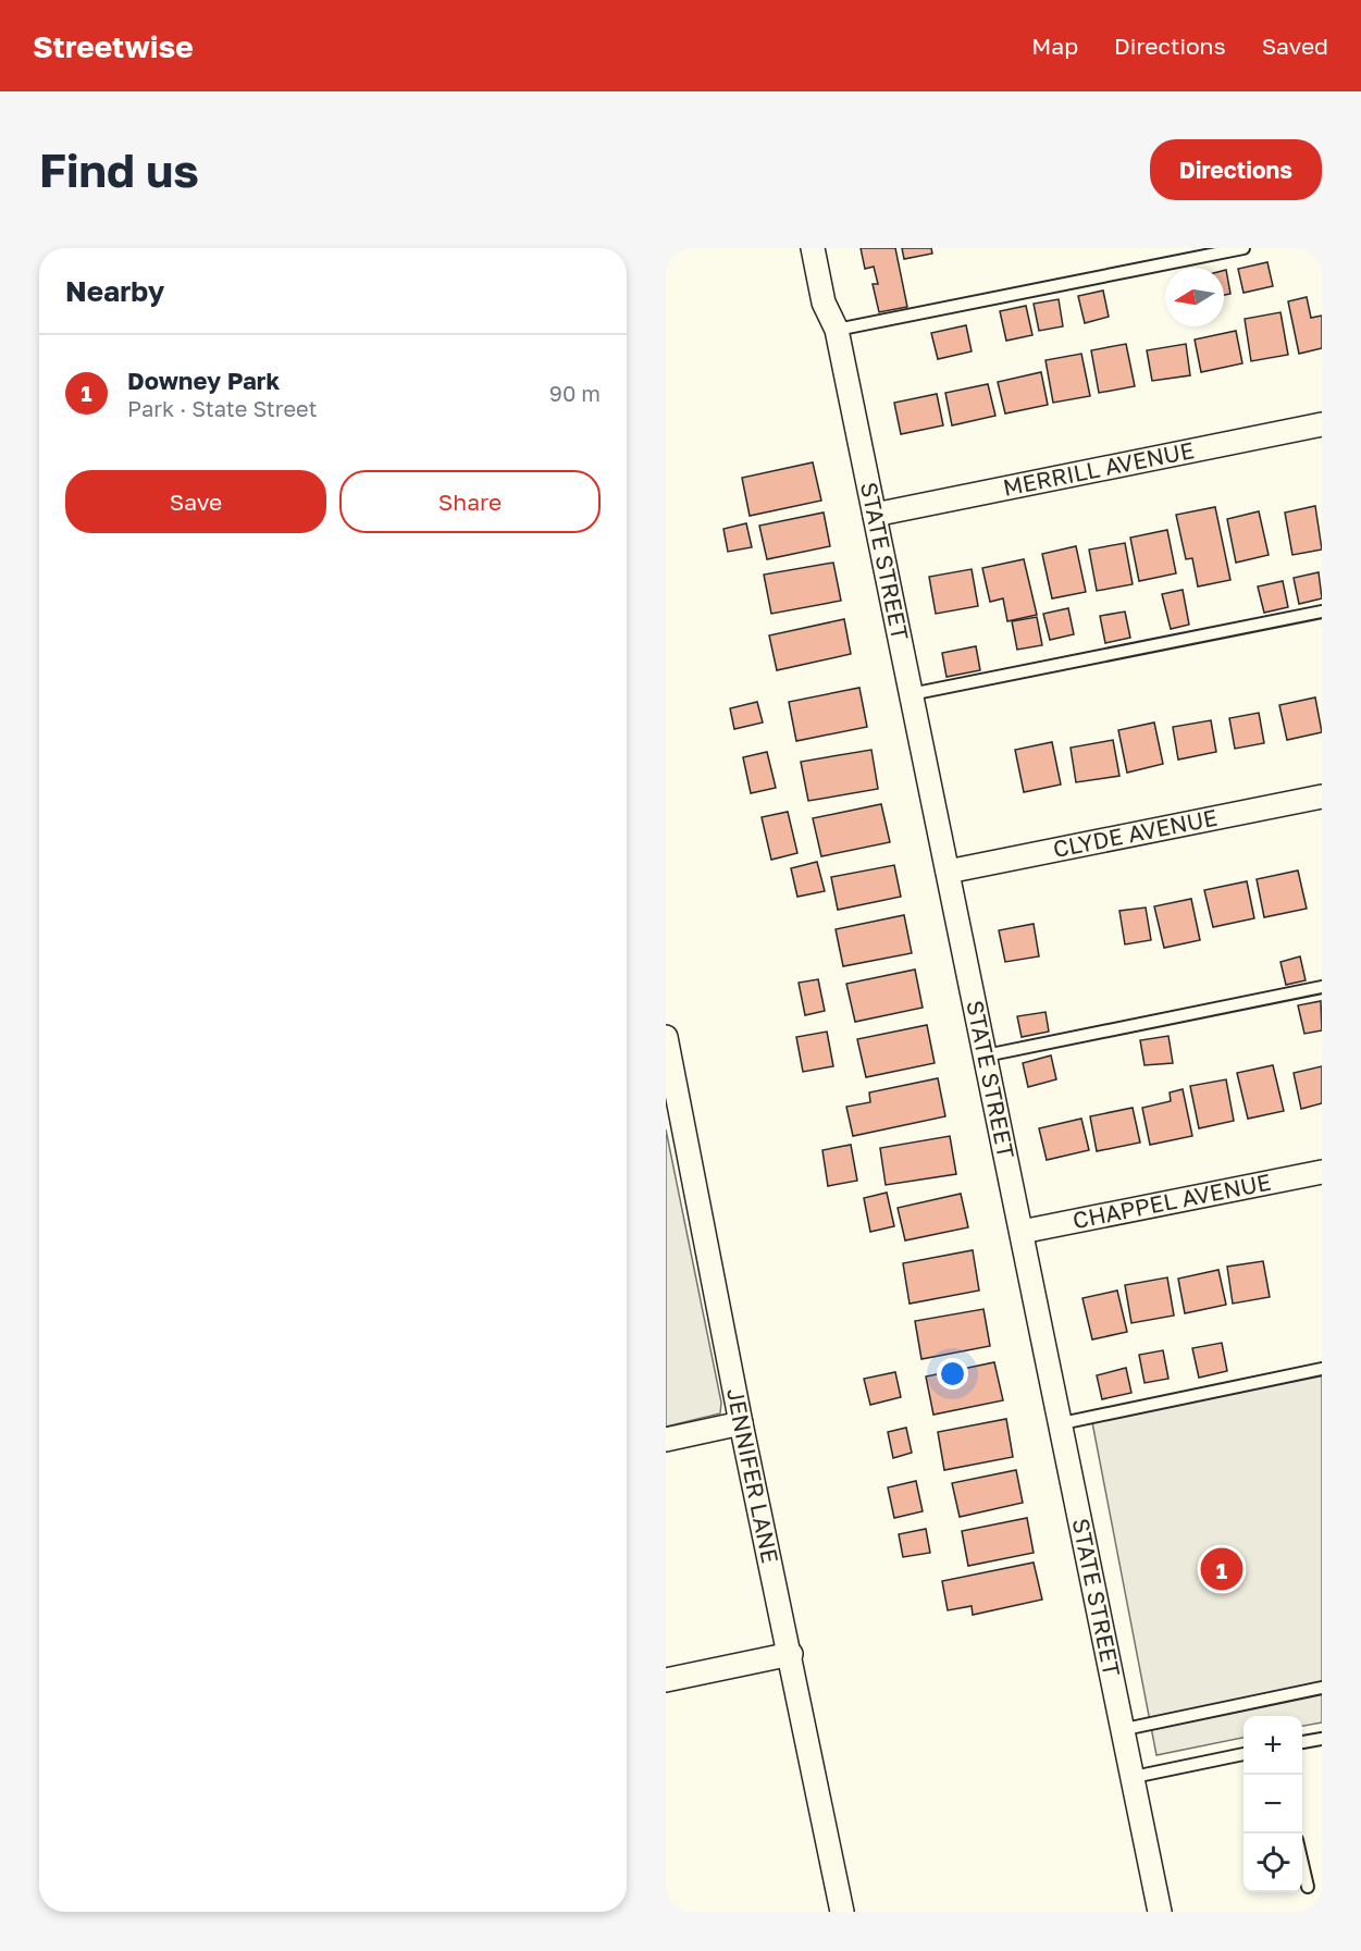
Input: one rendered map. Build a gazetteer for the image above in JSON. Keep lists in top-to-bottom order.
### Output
{
  "streets": {
    "street": [
      "MERRILL AVENUE",
      "STATE STREET",
      "CLYDE AVENUE",
      "CHAPPEL AVENUE",
      "JENNIFER LANE"
    ]
  },
  "crossings": [
    ["MERRILL AVENUE", "STATE STREET"],
    ["STATE STREET", "CLYDE AVENUE"],
    ["STATE STREET", "CHAPPEL AVENUE"]
  ],
  "north": "left",
  "page": {
    "header": "Streetwise",
    "nav": ["Map", "Directions", "Saved"],
    "buttons": [
      "Directions",
      ["Save", "Share"]
    ],
    "title": "Find us",
    "heading": "Nearby",
    "list": [
      {
        "mark": "1",
        "name": "Downey Park",
        "note": "Park · State Street",
        "value": "90 m"
      }
    ],
    "pins": "1",
    "map_buttons": ["+", "−"]
  }
}
